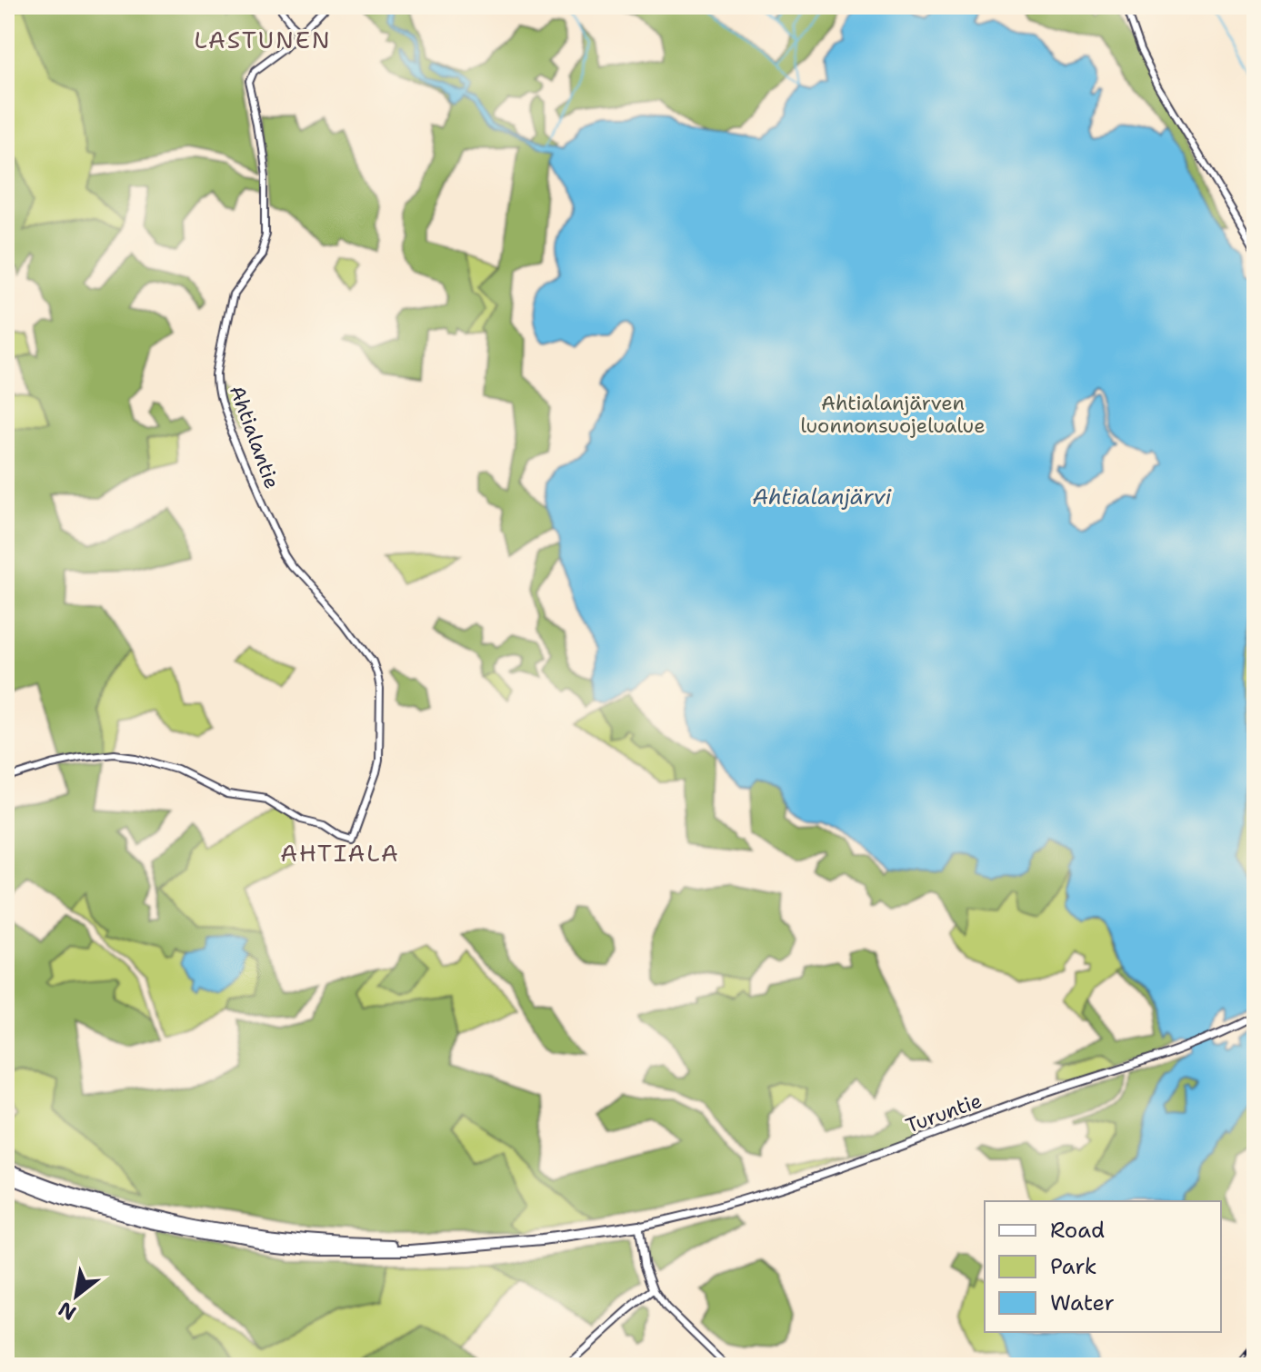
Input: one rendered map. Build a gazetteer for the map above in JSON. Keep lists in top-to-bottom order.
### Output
{
  "streets": {
    "main road": ["Turuntie"],
    "street": ["Ahtialantie"]
  },
  "districts": ["LASTUNEN", "AHTIALA"],
  "water": ["Ahtialanjärvi"],
  "parks": ["Ahtialanjärven luonnonsuojelualue"],
  "legend": ["Road", "Park", "Water"],
  "north": "bottom left"
}
